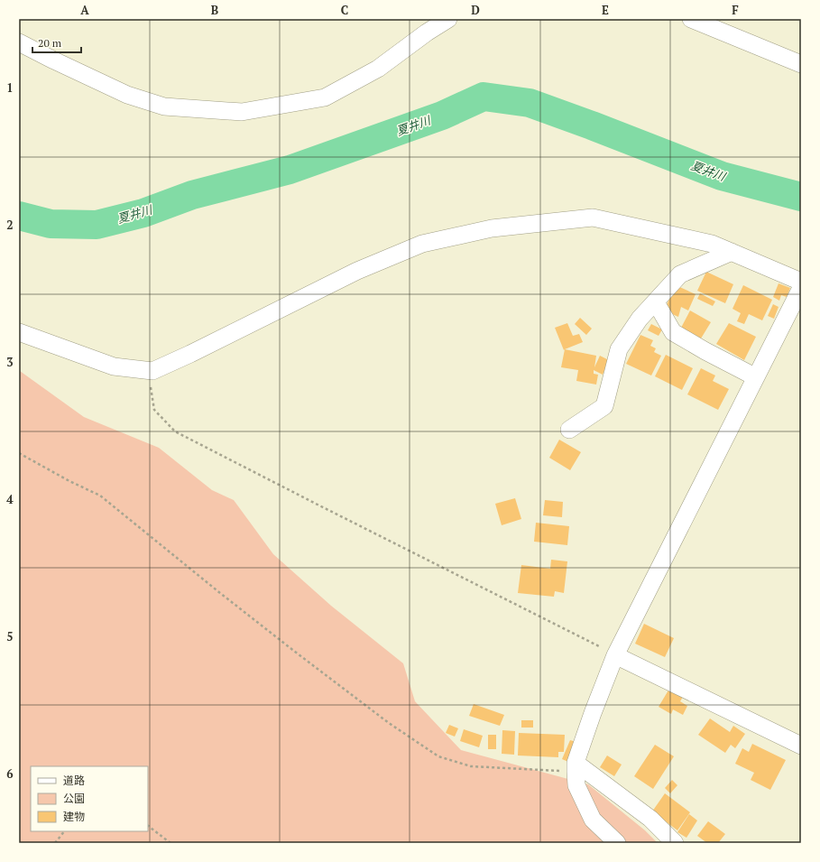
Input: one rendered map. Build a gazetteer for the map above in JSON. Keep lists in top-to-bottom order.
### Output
{
  "water": ["夏井川"],
  "legend": ["道路", "公園", "建物"],
  "scale_bar": "20 m",
  "grid": {
    "columns": [
      "A",
      "B",
      "C",
      "D",
      "E",
      "F"
    ],
    "rows": [
      "1",
      "2",
      "3",
      "4",
      "5",
      "6"
    ]
  }
}
